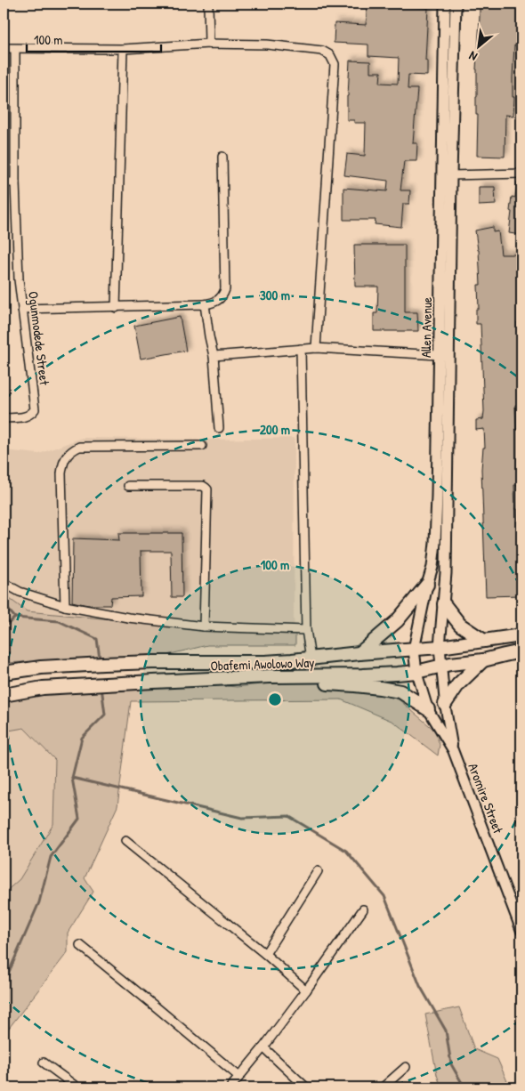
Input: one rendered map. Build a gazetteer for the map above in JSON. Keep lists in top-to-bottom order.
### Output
{
  "streets": {
    "main road": ["Allen Avenue", "Obafemi Awolowo Way"],
    "street": ["Ogunmodede Street", "Aromire Street"]
  },
  "crossings": [
    ["Allen Avenue", "Obafemi Awolowo Way"],
    ["Allen Avenue", "Aromire Street"],
    ["Obafemi Awolowo Way", "Aromire Street"]
  ],
  "scale_bar": "100 m",
  "north": "bottom left",
  "rings": ["300 m", "200 m", "100 m"]
}
